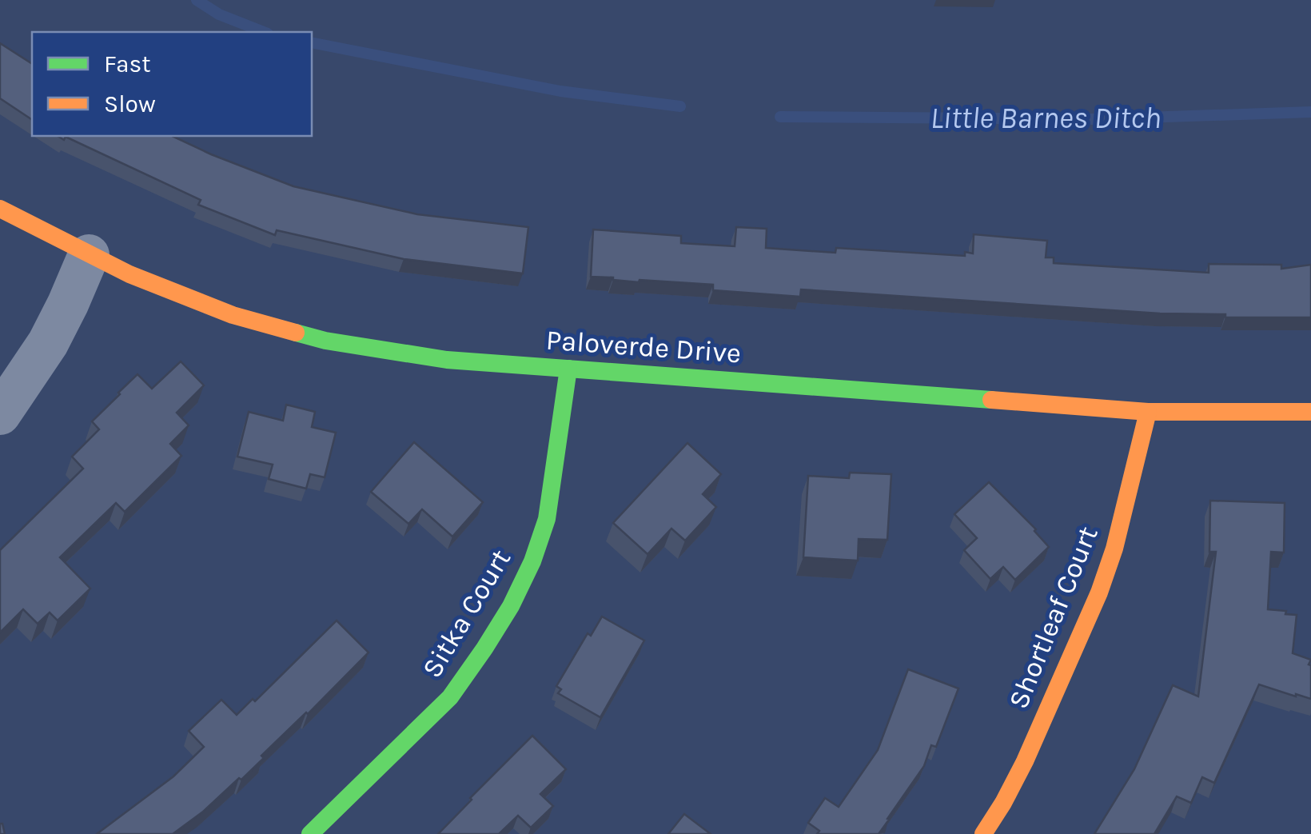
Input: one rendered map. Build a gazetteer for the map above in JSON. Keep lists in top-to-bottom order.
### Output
{
  "streets": {
    "street": ["Paloverde Drive", "Sitka Court", "Shortleaf Court"]
  },
  "crossings": [
    ["Paloverde Drive", "Sitka Court"],
    ["Paloverde Drive", "Shortleaf Court"]
  ],
  "water": ["Little Barnes Ditch"],
  "legend": ["Fast", "Slow"]
}
